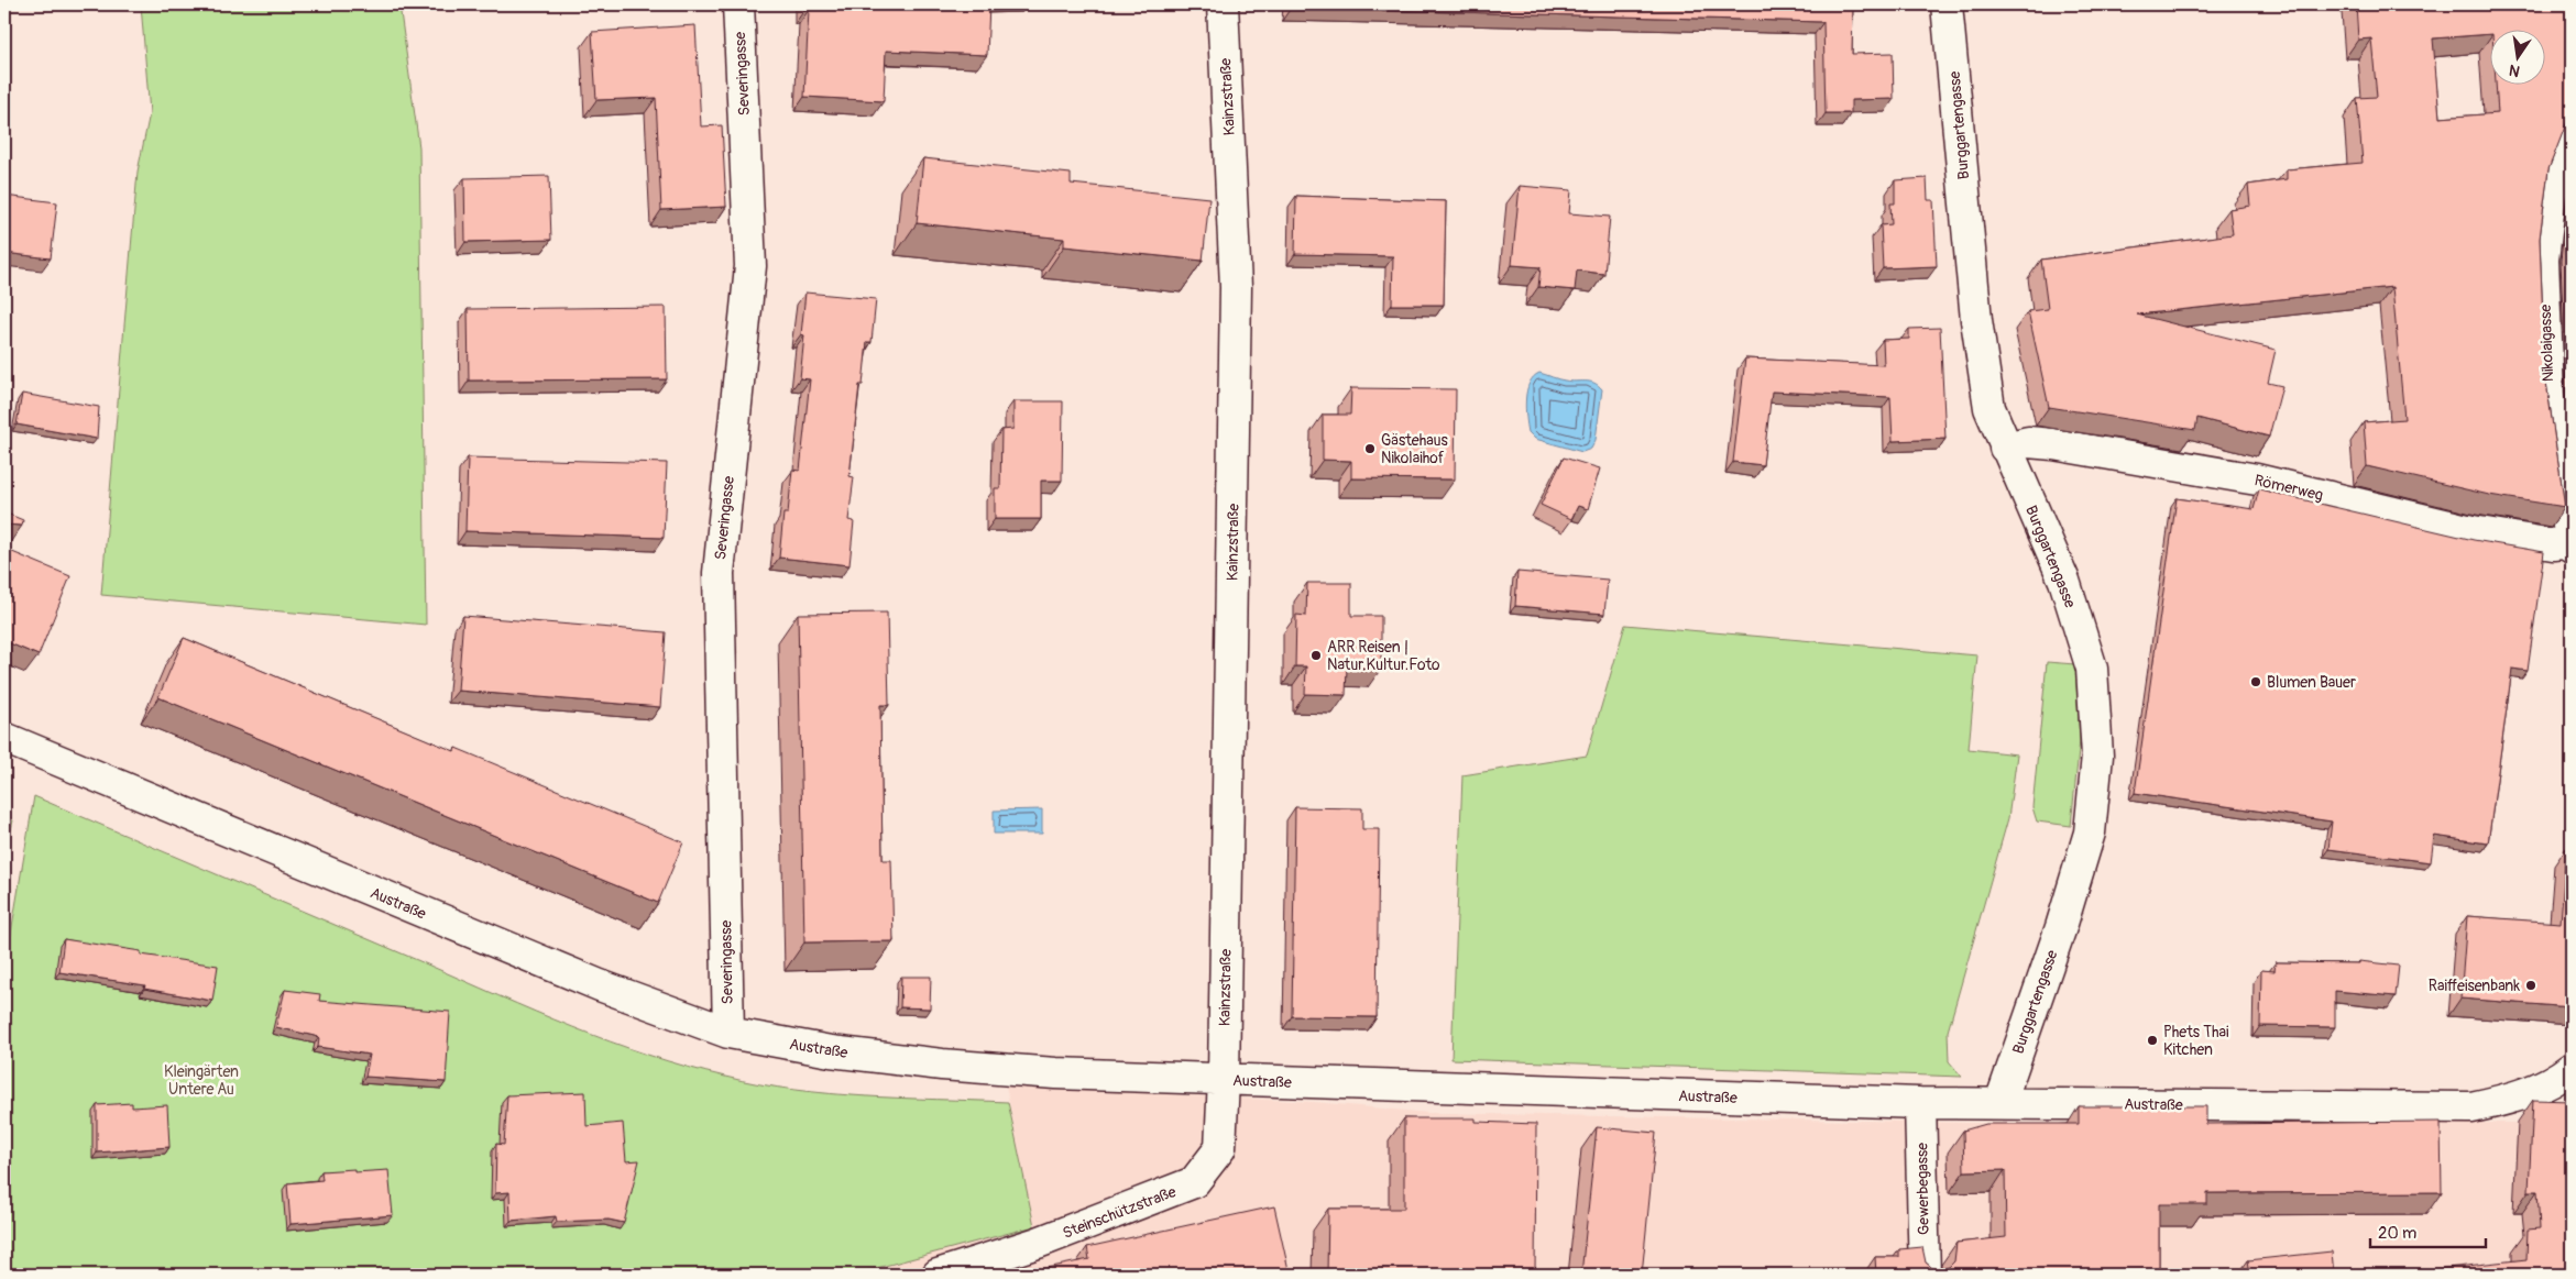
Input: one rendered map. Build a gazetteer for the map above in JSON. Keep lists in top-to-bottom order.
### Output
{
  "streets": {
    "street": [
      "Severingasse",
      "Kainzstraße",
      "Burggartengasse",
      "Nikolaigasse",
      "Römerweg",
      "Austraße",
      "Gewerbegasse",
      "Steinschützstraße"
    ]
  },
  "crossings": [
    ["Severingasse", "Austraße"],
    ["Kainzstraße", "Austraße"],
    ["Kainzstraße", "Steinschützstraße"],
    ["Burggartengasse", "Römerweg"],
    ["Burggartengasse", "Austraße"],
    ["Nikolaigasse", "Römerweg"],
    ["Austraße", "Gewerbegasse"],
    ["Austraße", "Steinschützstraße"]
  ],
  "parks": ["Kleingärten Untere Au"],
  "places": [
    "Gästehaus Nikolaihof",
    "ARR Reisen | Natur.Kultur.Foto",
    "Blumen Bauer",
    "Raiffeisenbank",
    "Phets Thai Kitchen"
  ],
  "scale_bar": "20 m",
  "north": "bottom"
}
